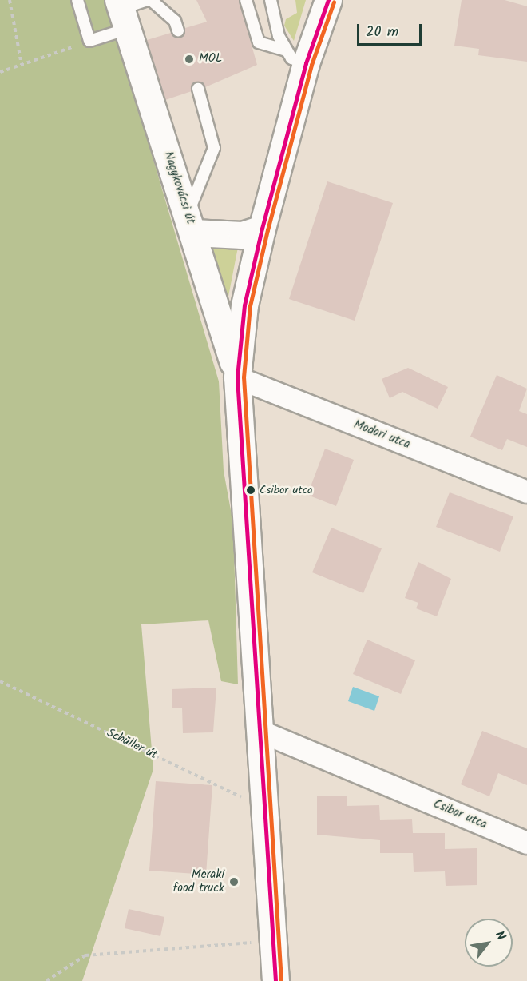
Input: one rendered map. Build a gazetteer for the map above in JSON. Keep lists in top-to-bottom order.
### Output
{
  "streets": {
    "main road": ["Nagykovácsi út"],
    "street": ["Modori utca", "Csibor utca"],
    "path": ["Schüller út"]
  },
  "crossings": [
    ["Nagykovácsi út", "Modori utca"]
  ],
  "places": ["MOL", "Csibor utca", "Meraki food truck"],
  "scale_bar": "20 m",
  "north": "top right"
}
